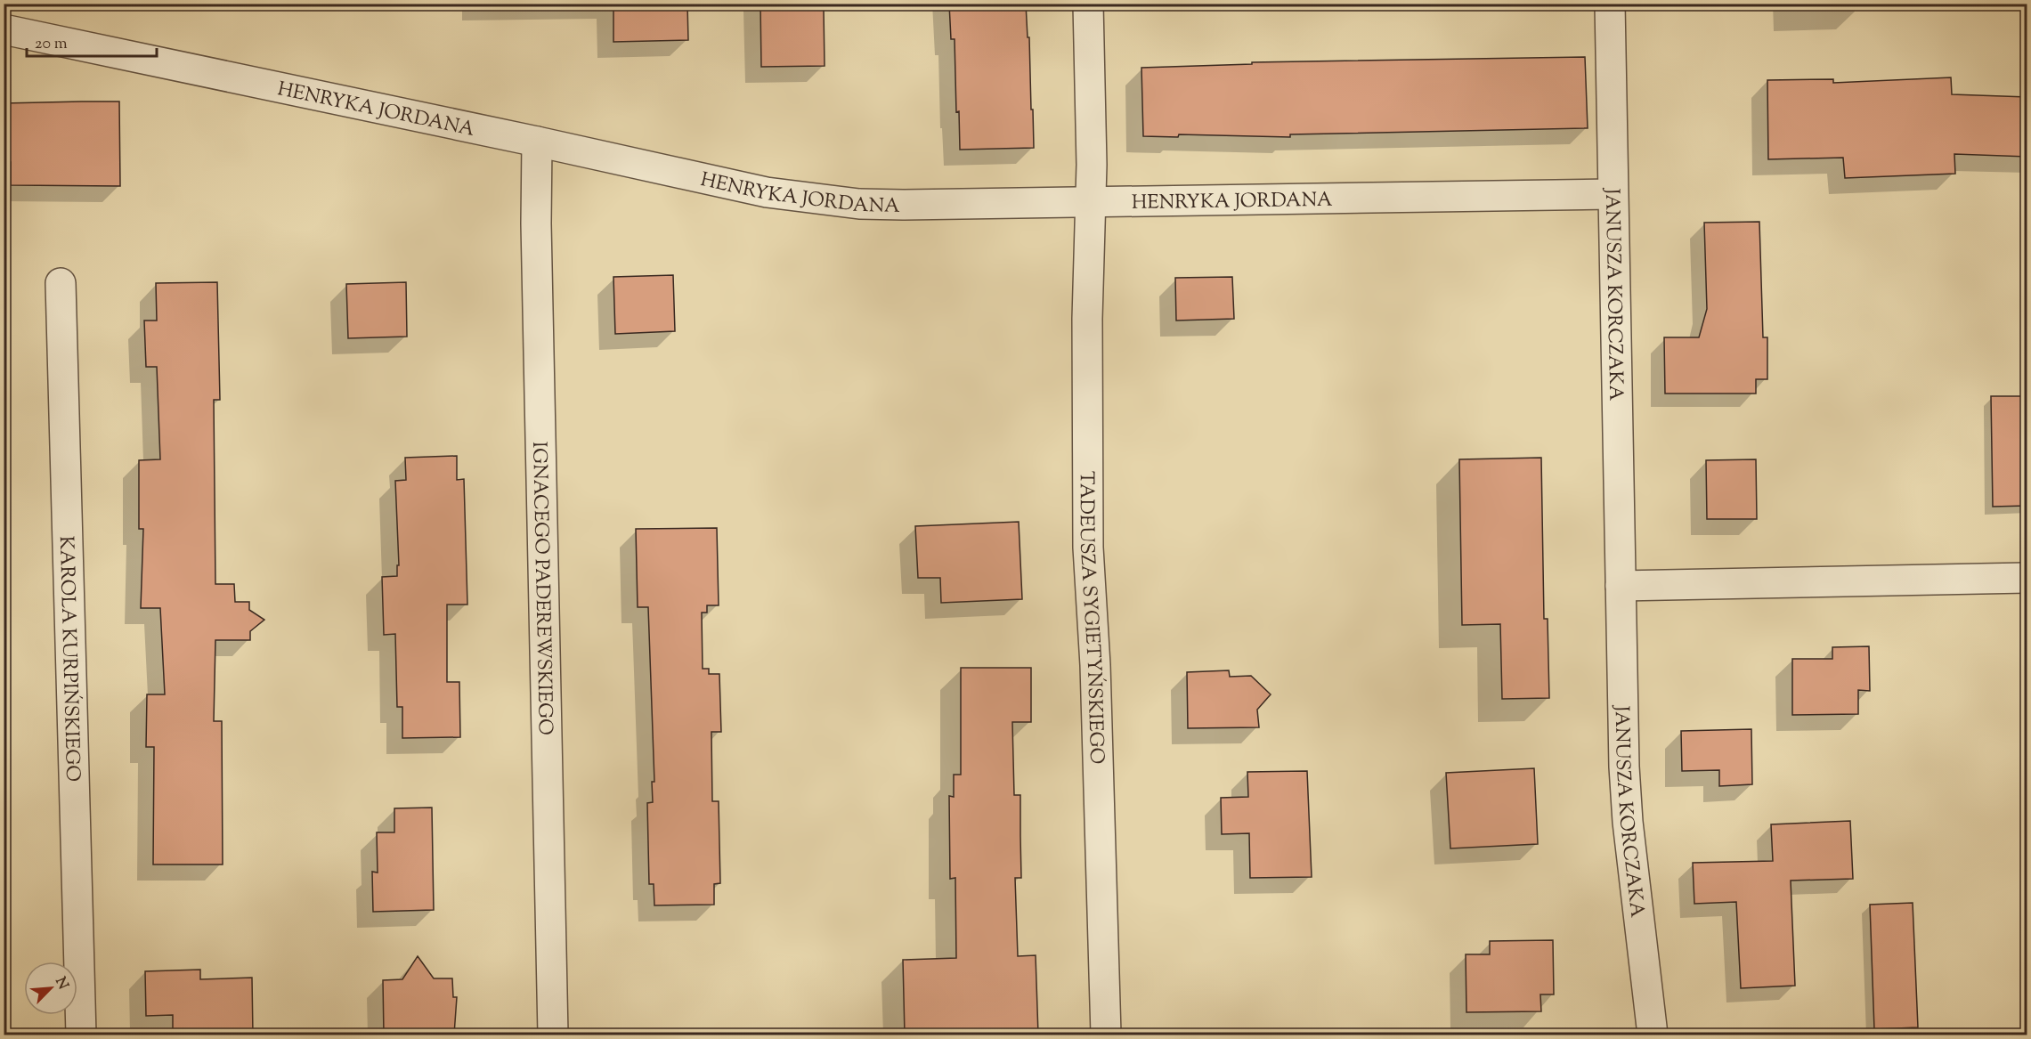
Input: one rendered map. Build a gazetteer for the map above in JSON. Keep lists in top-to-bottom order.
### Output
{
  "streets": {
    "street": [
      "HENRYKA JORDANA",
      "JANUSZA KORCZAKA",
      "IGNACEGO PADEREWSKIEGO",
      "TADEUSZA SYGIETYŃSKIEGO",
      "KAROLA KURPIŃSKIEGO"
    ]
  },
  "crossings": [
    ["HENRYKA JORDANA", "JANUSZA KORCZAKA"],
    ["HENRYKA JORDANA", "IGNACEGO PADEREWSKIEGO"],
    ["HENRYKA JORDANA", "TADEUSZA SYGIETYŃSKIEGO"]
  ],
  "scale_bar": "20 m",
  "north": "top right"
}
